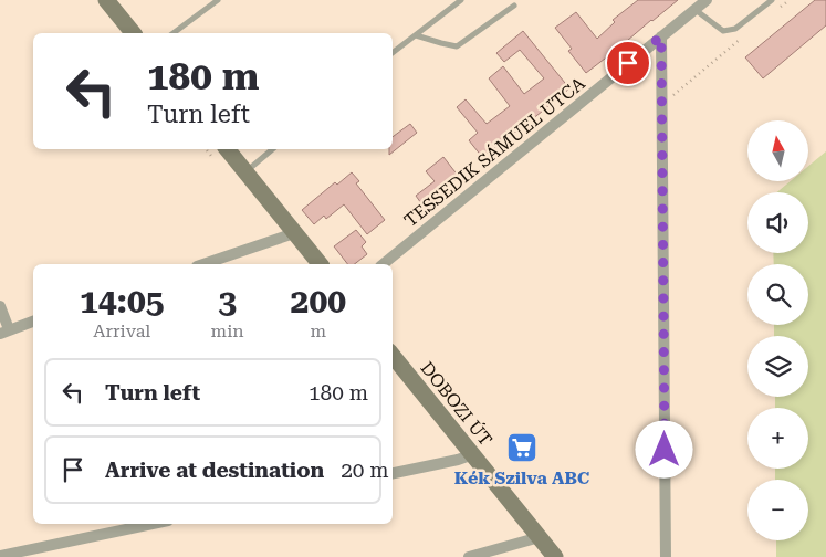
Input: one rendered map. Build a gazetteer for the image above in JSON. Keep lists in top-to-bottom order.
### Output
{
  "streets": {
    "main road": ["DOBOZI ÚT"],
    "street": ["TESSEDIK SÁMUEL UTCA"]
  },
  "places": {
    "supermarket": ["Kék Szilva ABC"]
  },
  "north": "top",
  "page": {
    "turn": ["180 m", "Turn left"],
    "map_buttons": ["+", "−"],
    "eta": [
      "14:05",
      "Arrival",
      "3",
      "min",
      "200",
      "m"
    ],
    "list": [
      {
        "name": "Turn left",
        "value": "180 m"
      },
      {
        "name": "Arrive at destination",
        "value": "20 m"
      }
    ]
  }
}
